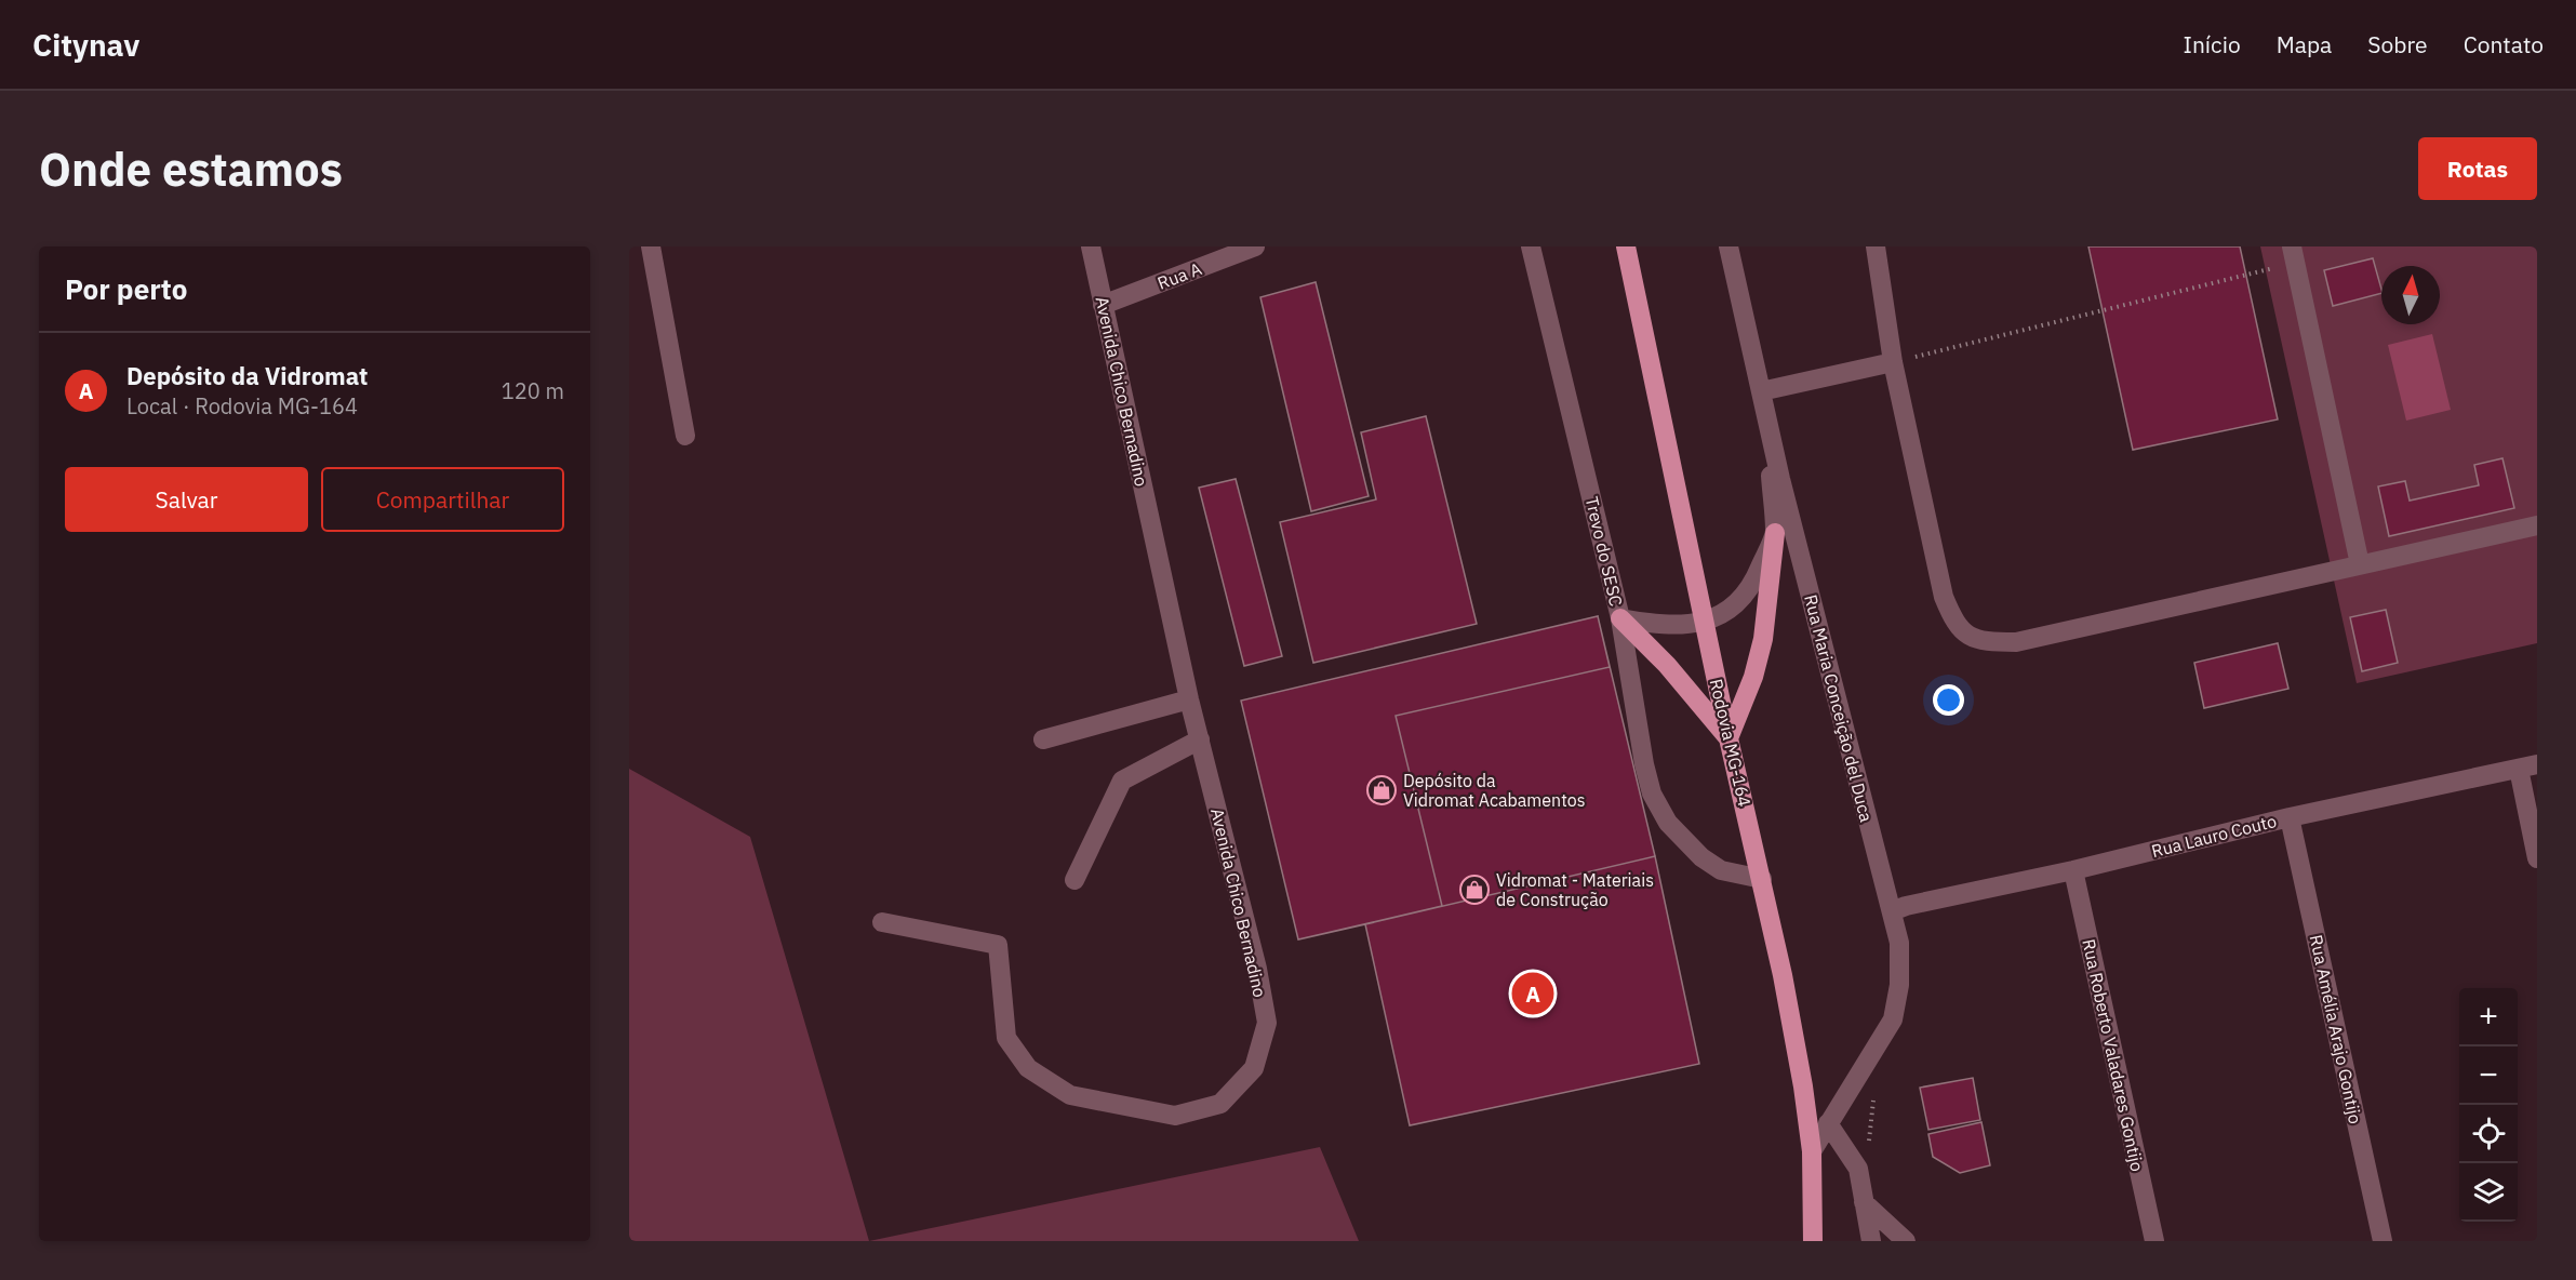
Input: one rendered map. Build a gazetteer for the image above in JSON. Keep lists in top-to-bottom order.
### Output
{
  "streets": {
    "main road": ["Rodovia MG-164"],
    "street": [
      "Rua A",
      "Avenida Chico Bernadino",
      "Trevo do SESC",
      "Rua Maria Conceição del Duca",
      "Rua Lauro Couto",
      "Rua Amélia Arajo Gontijo",
      "Rua Roberto Valadares Gontijo"
    ]
  },
  "crossings": [
    ["Rua A", "Avenida Chico Bernadino"],
    ["Trevo do SESC", "Rua Maria Conceição del Duca"],
    ["Trevo do SESC", "Rodovia MG-164"],
    ["Rua Maria Conceição del Duca", "Rodovia MG-164"],
    ["Rua Maria Conceição del Duca", "Rua Lauro Couto"],
    ["Rua Lauro Couto", "Rua Amélia Arajo Gontijo"],
    ["Rua Lauro Couto", "Rua Roberto Valadares Gontijo"]
  ],
  "places": {
    "shop": ["Depósito da Vidromat Acabamentos", "Vidromat - Materiais de Construção"]
  },
  "north": "top",
  "page": {
    "header": "Citynav",
    "nav": [
      "Início",
      "Mapa",
      "Sobre",
      "Contato"
    ],
    "buttons": [
      "Rotas",
      ["Salvar", "Compartilhar"]
    ],
    "title": "Onde estamos",
    "heading": "Por perto",
    "list": [
      {
        "mark": "A",
        "name": "Depósito da Vidromat",
        "note": "Local · Rodovia MG-164",
        "value": "120 m"
      }
    ],
    "pins": "A",
    "map_buttons": ["+", "−"]
  }
}
